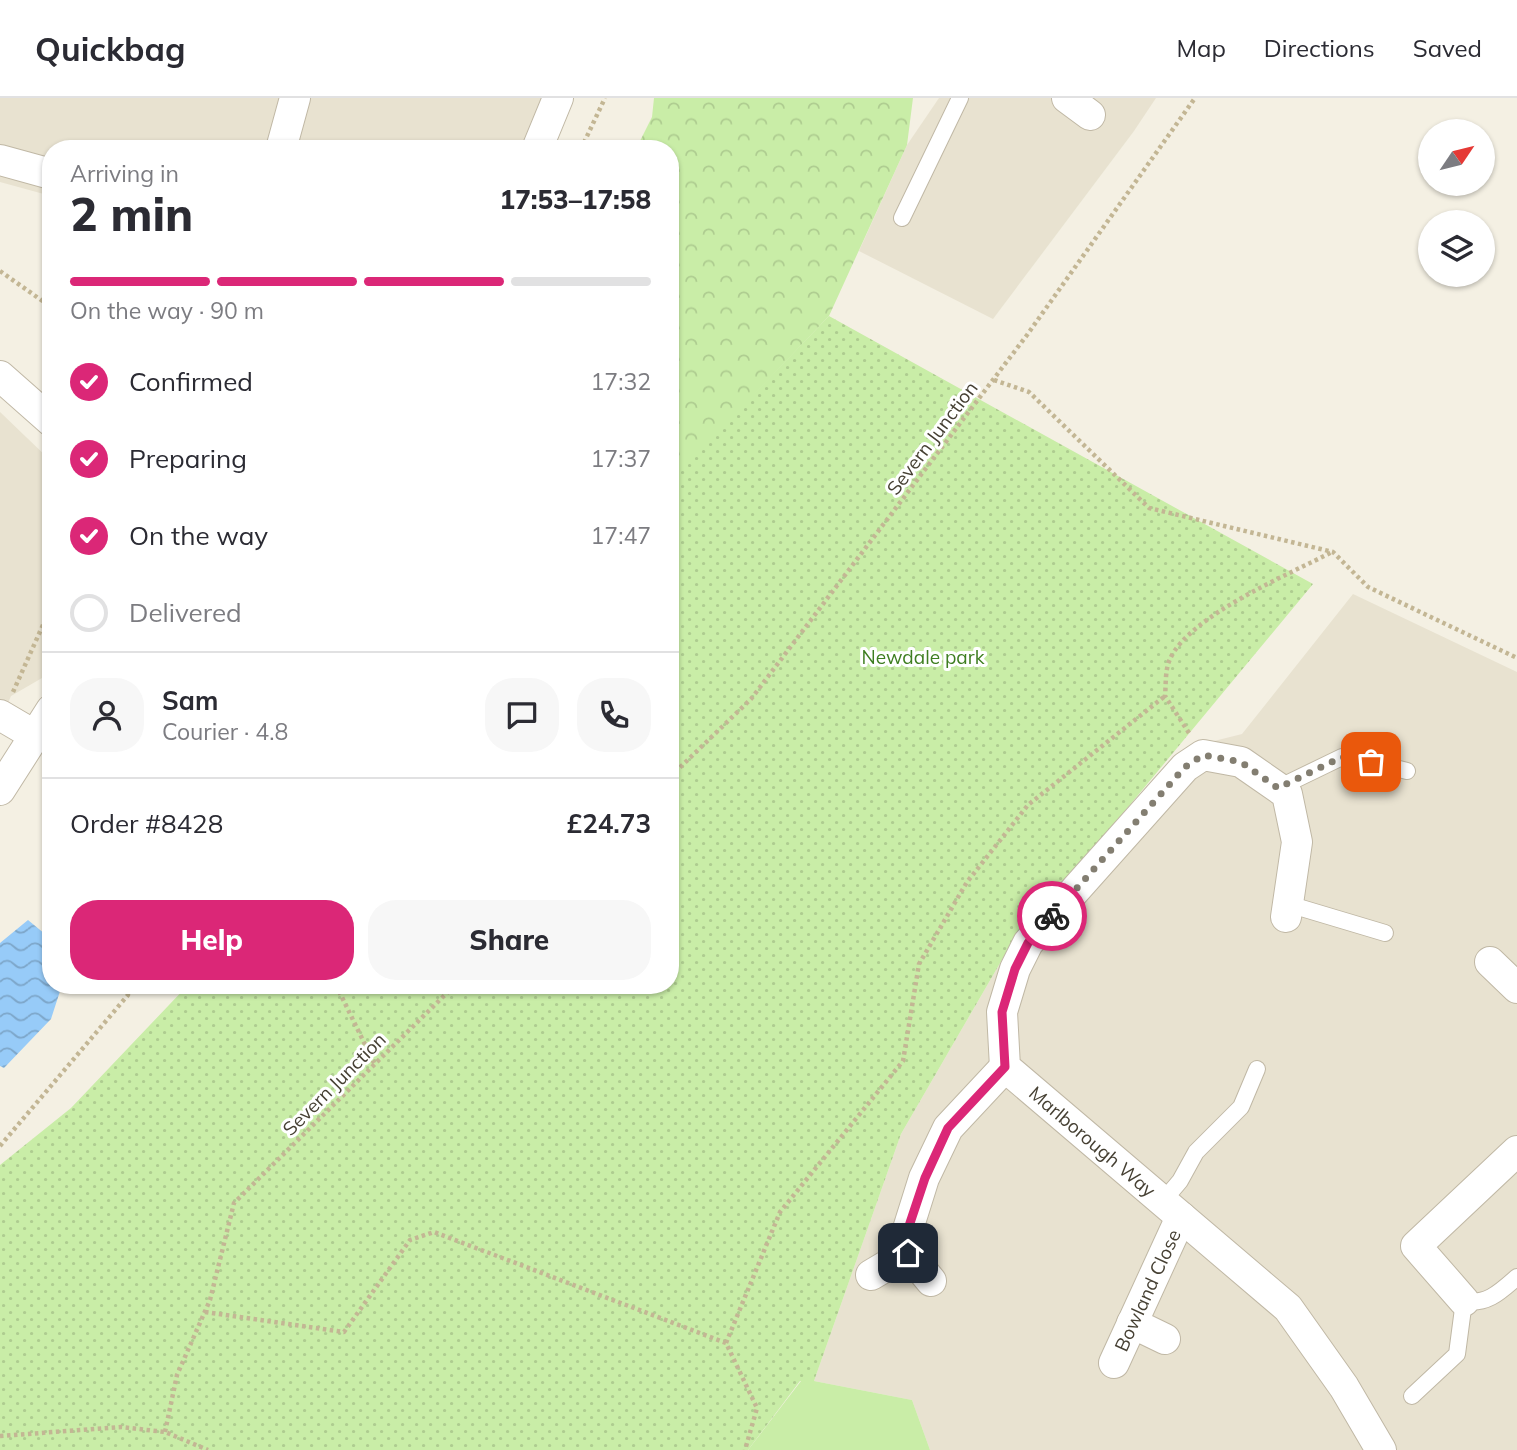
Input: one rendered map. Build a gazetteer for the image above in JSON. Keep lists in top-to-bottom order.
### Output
{
  "streets": {
    "street": ["Marlborough Way", "Bowland Close"],
    "path": ["Severn Junction"]
  },
  "crossings": [
    ["Marlborough Way", "Bowland Close"]
  ],
  "parks": ["Newdale park"],
  "north": "top right",
  "page": {
    "header": "Quickbag",
    "nav": ["Map", "Directions", "Saved"],
    "heading": ["2 min", "Arriving in", "17:53–17:58"],
    "panel": [
      "Sam",
      "Courier · 4.8",
      "Order #8428",
      "£24.73"
    ],
    "bar": "On the way · 90 m",
    "list": [
      ["Confirmed", "17:32"],
      ["Preparing", "17:37"],
      ["On the way", "17:47"],
      "Delivered"
    ],
    "buttons": ["Help", "Share"]
  }
}
